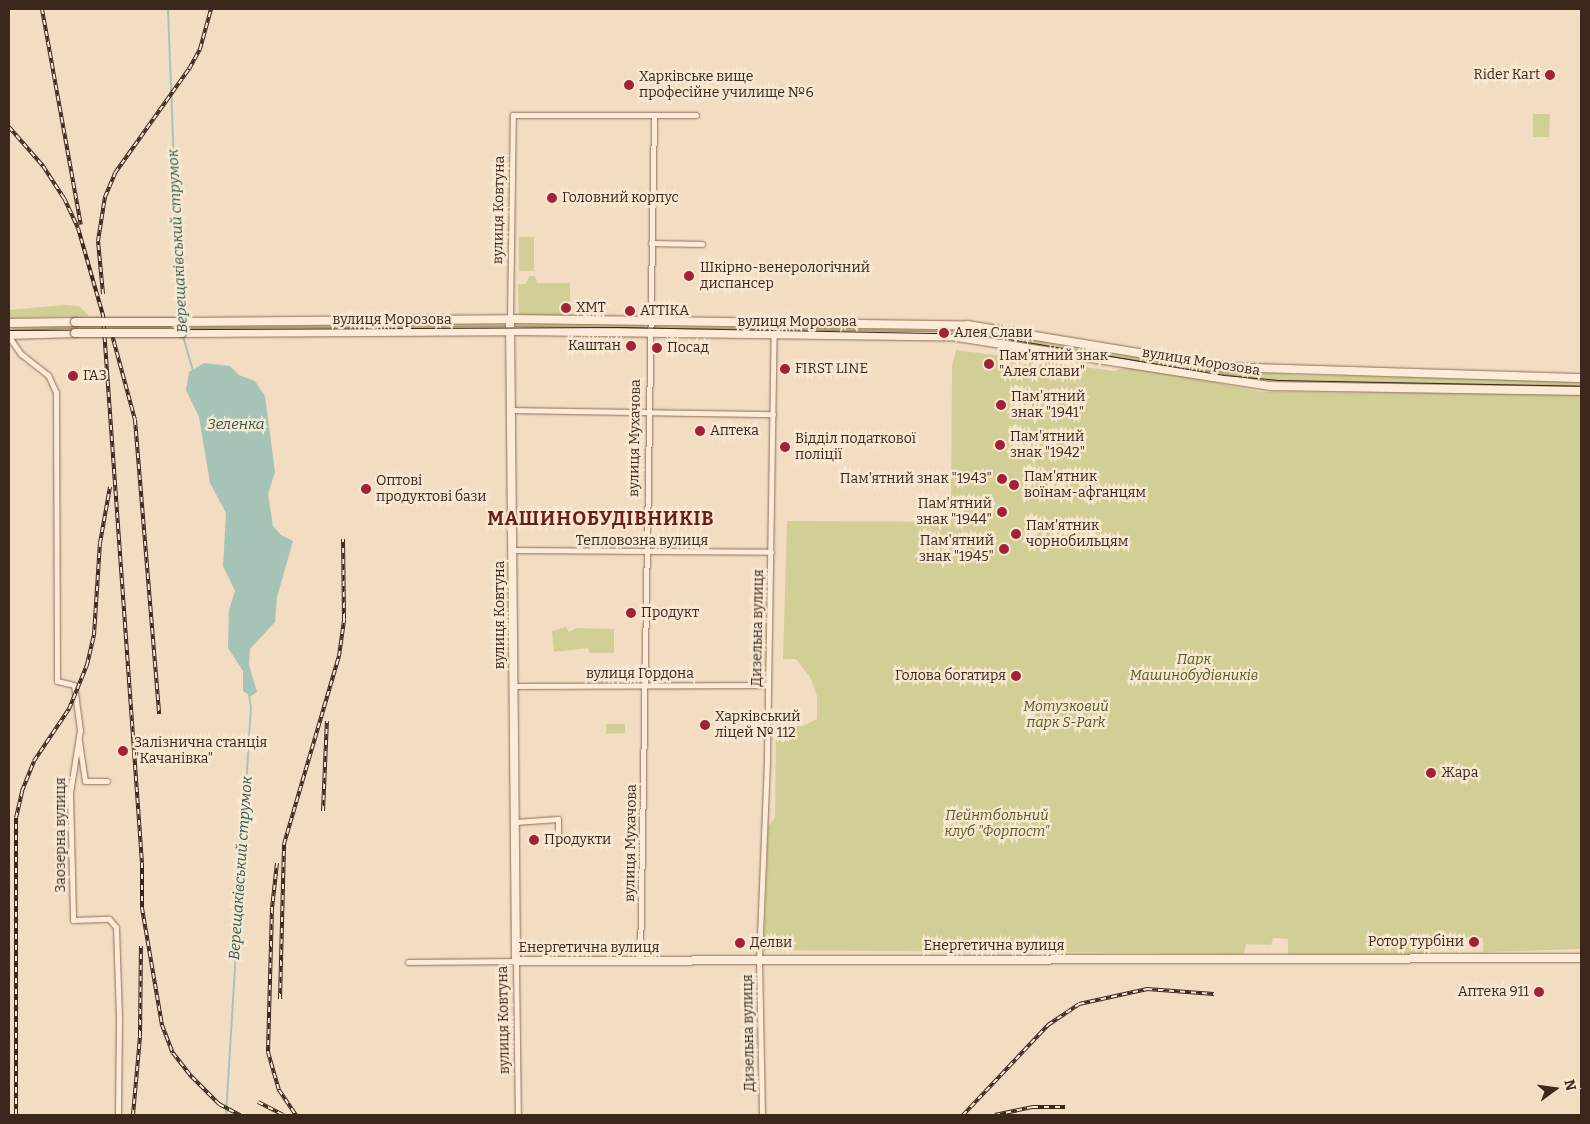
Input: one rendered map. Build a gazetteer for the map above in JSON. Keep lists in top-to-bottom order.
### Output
{
  "streets": {
    "main road": ["вулиця Ковтуна", "вулиця Морозова", "Енергетична вулиця"],
    "street": [
      "вулиця Мухачова",
      "Тепловозна вулиця",
      "Дизельна вулиця",
      "вулиця Гордона",
      "Заозерна вулиця"
    ]
  },
  "crossings": [
    ["вулиця Ковтуна", "вулиця Морозова"],
    ["вулиця Ковтуна", "вулиця Мухачова"],
    ["вулиця Ковтуна", "Тепловозна вулиця"],
    ["вулиця Ковтуна", "вулиця Гордона"],
    ["вулиця Ковтуна", "Енергетична вулиця"],
    ["вулиця Морозова", "вулиця Мухачова"],
    ["вулиця Морозова", "Дизельна вулиця"],
    ["вулиця Морозова", "Заозерна вулиця"],
    ["вулиця Мухачова", "Тепловозна вулиця"],
    ["вулиця Мухачова", "вулиця Гордона"],
    ["вулиця Мухачова", "Енергетична вулиця"],
    ["Тепловозна вулиця", "Дизельна вулиця"],
    ["Дизельна вулиця", "вулиця Гордона"],
    ["Дизельна вулиця", "Енергетична вулиця"]
  ],
  "districts": ["МАШИНОБУДІВНИКІВ"],
  "water": ["Верещаківський струмок", "Зеленка"],
  "parks": ["Парк Машинобудівників", "Мотузковий парк S-Park", "Пейнтбольний клуб \"Форпост\""],
  "places": [
    "Rider Kart",
    "Харківське вище професійне училище №6",
    "Головний корпус",
    "Шкірно-венерологічний диспансер",
    "ХМТ",
    "АТТІКА",
    "Алея Слави",
    "Каштан",
    "Посад",
    "Пам'ятний знак \"Алея слави\"",
    "FIRST LINE",
    "ГАЗ",
    "Пам'ятний знак \"1941\"",
    "Аптека",
    "Пам'ятний знак \"1942\"",
    "Відділ податкової поліції",
    "Пам'ятний знак \"1943\"",
    "Пам'ятник воїнам-афганцям",
    "Оптові продуктові бази",
    "Пам'ятний знак \"1944\"",
    "Пам'ятник чорнобильцям",
    "Пам'ятний знак \"1945\"",
    "Продукт",
    "Голова богатиря",
    "Харківський ліцей № 112",
    "Залізнична станція \"Качанівка\"",
    "Жара",
    "Продукти",
    "Ротор турбіни",
    "Делви",
    "Аптека 911"
  ],
  "north": "right"
}
